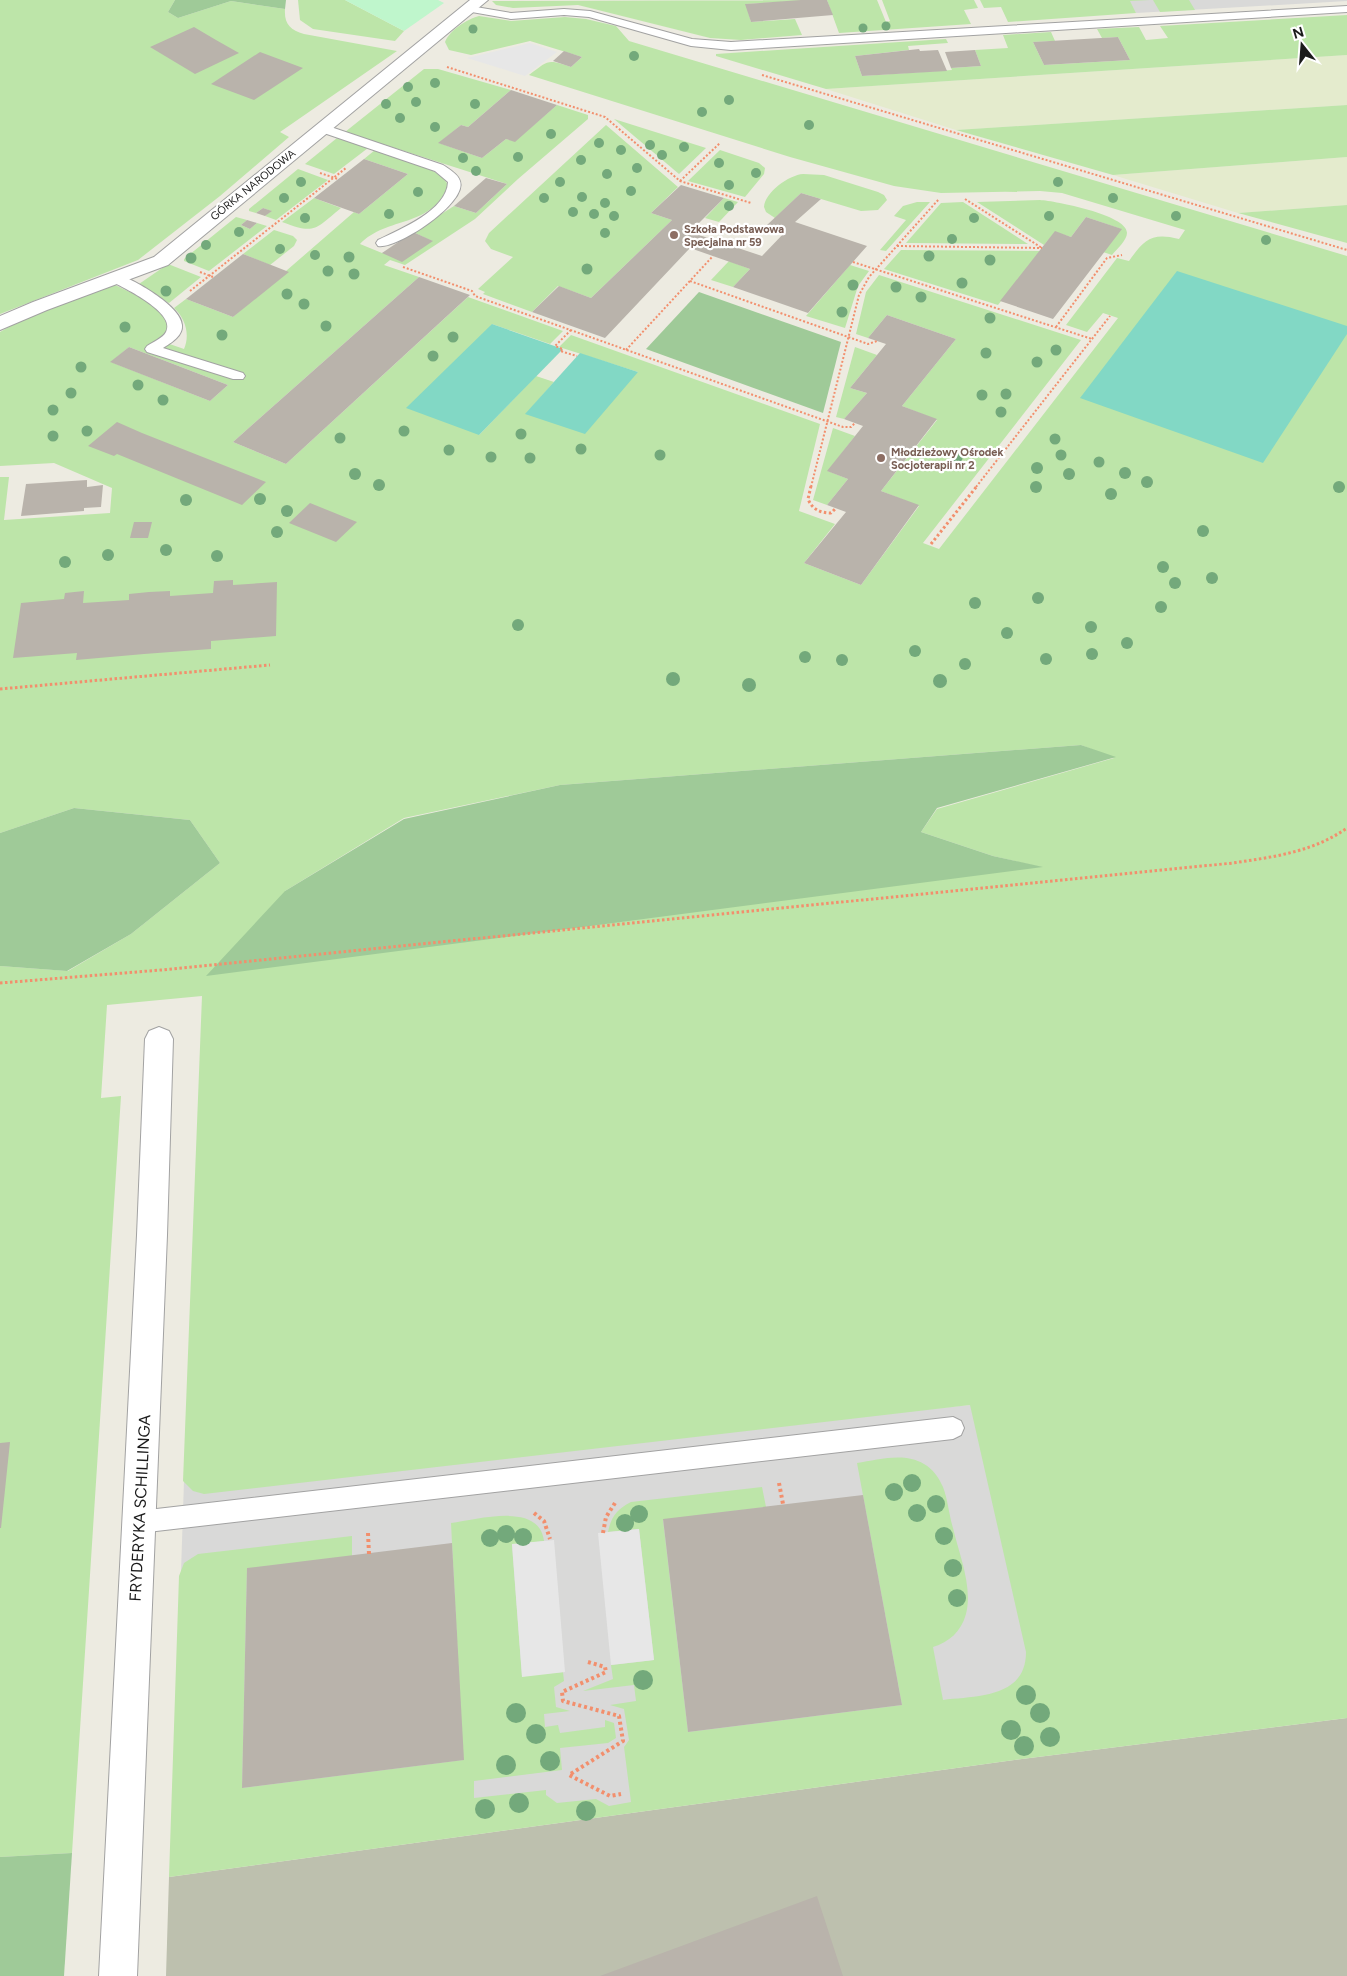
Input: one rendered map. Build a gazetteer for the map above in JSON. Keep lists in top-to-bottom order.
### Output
{
  "streets": {
    "street": ["GÓRKA NARODOWA", "FRYDERYKA SCHILLINGA"]
  },
  "places": ["Szkoła Podstawowa Specjalna nr 59", "Młodzieżowy Ośrodek Socjoterapii nr 2"],
  "north": "top"
}
